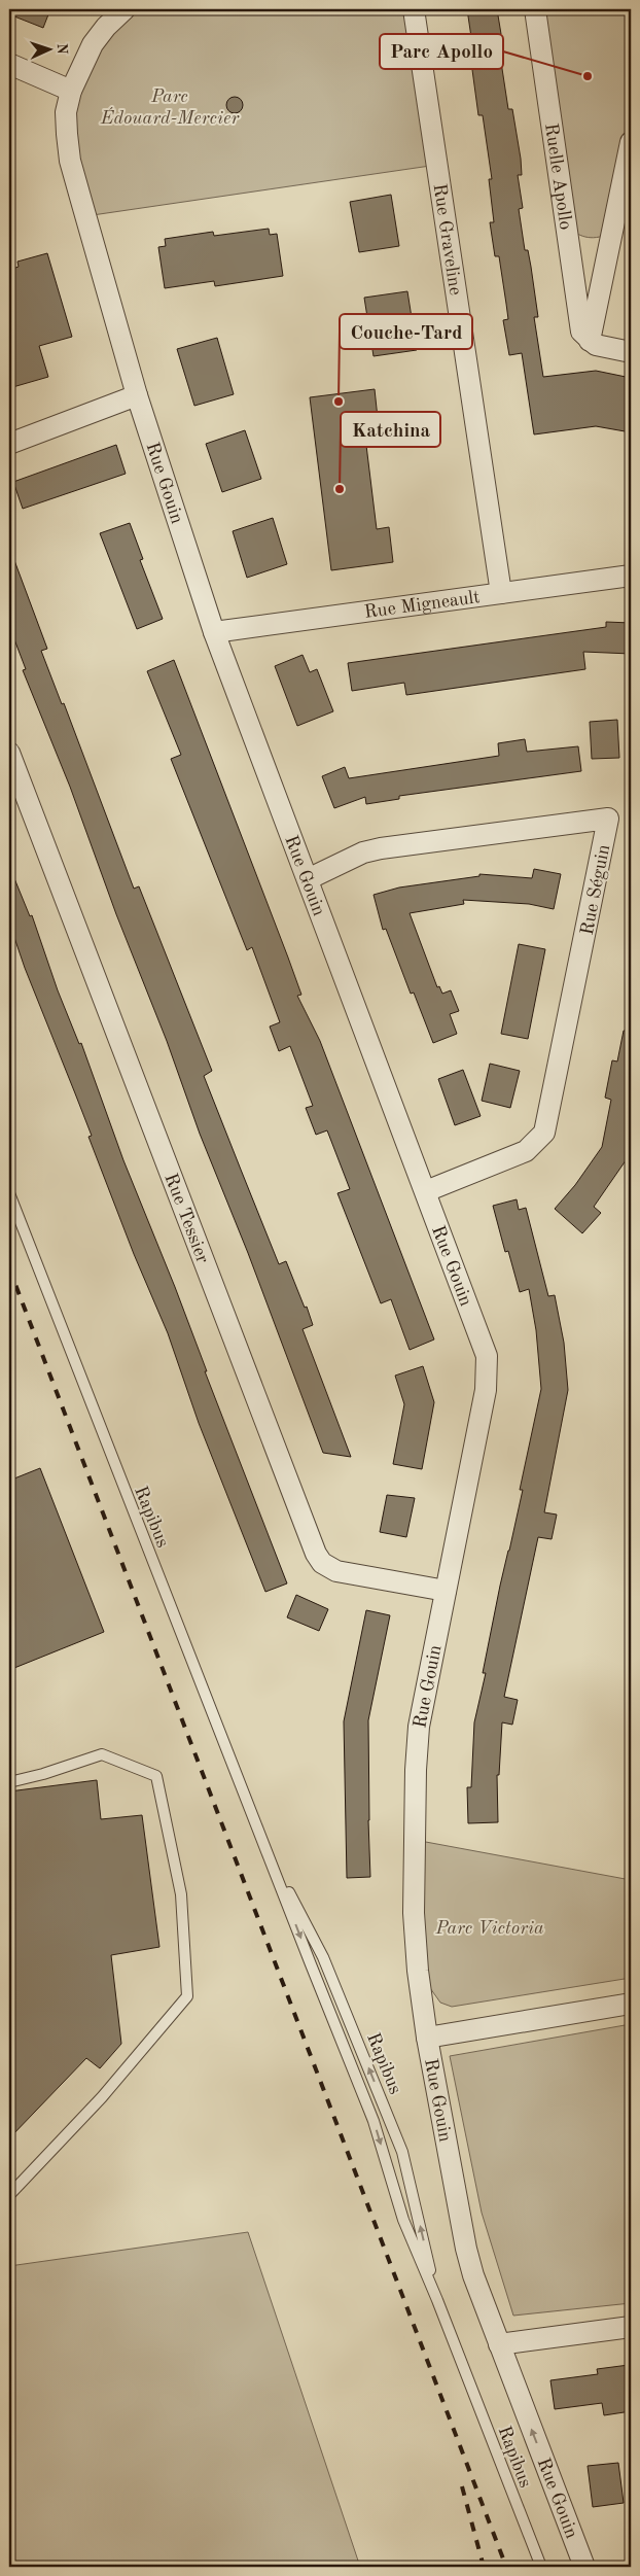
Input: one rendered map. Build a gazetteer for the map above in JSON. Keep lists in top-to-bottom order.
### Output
{
  "streets": {
    "street": [
      "Ruelle Apollo",
      "Rue Graveline",
      "Rue Gouin",
      "Rue Migneault",
      "Rue Séguin",
      "Rue Tessier"
    ],
    "lane": ["Rapibus"]
  },
  "crossings": [
    ["Rue Graveline", "Rue Migneault"],
    ["Rue Gouin", "Rue Migneault"],
    ["Rue Gouin", "Rue Séguin"],
    ["Rue Gouin", "Rue Tessier"]
  ],
  "parks": ["Parc Édouard-Mercier", "Parc Victoria"],
  "places": ["Parc Apollo", "Couche-Tard", "Katchina"],
  "north": "right"
}
